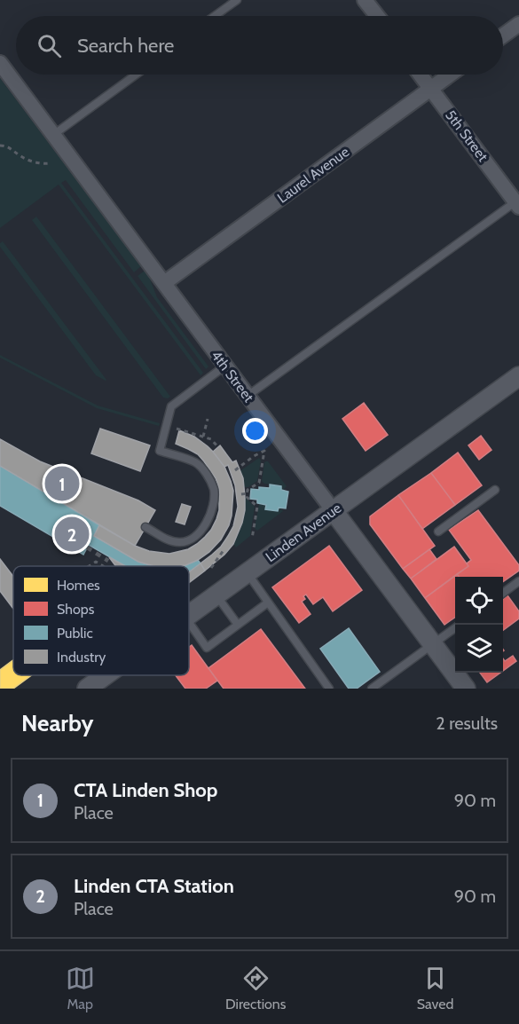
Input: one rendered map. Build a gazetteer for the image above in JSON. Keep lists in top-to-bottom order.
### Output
{
  "streets": {
    "street": [
      "5th Street",
      "Laurel Avenue",
      "4th Street",
      "Linden Avenue"
    ]
  },
  "crossings": [
    ["5th Street", "Laurel Avenue"],
    ["Laurel Avenue", "4th Street"],
    ["4th Street", "Linden Avenue"]
  ],
  "legend": [
    "Homes",
    "Shops",
    "Public",
    "Industry"
  ],
  "page": {
    "search": "Search here",
    "pins": ["1", "2"],
    "heading": ["Nearby", "2 results"],
    "list": [
      {
        "mark": "1",
        "name": "CTA Linden Shop",
        "note": "Place",
        "value": "90 m"
      },
      {
        "mark": "2",
        "name": "Linden CTA Station",
        "note": "Place",
        "value": "90 m"
      }
    ],
    "nav": ["Map", "Directions", "Saved"]
  }
}
